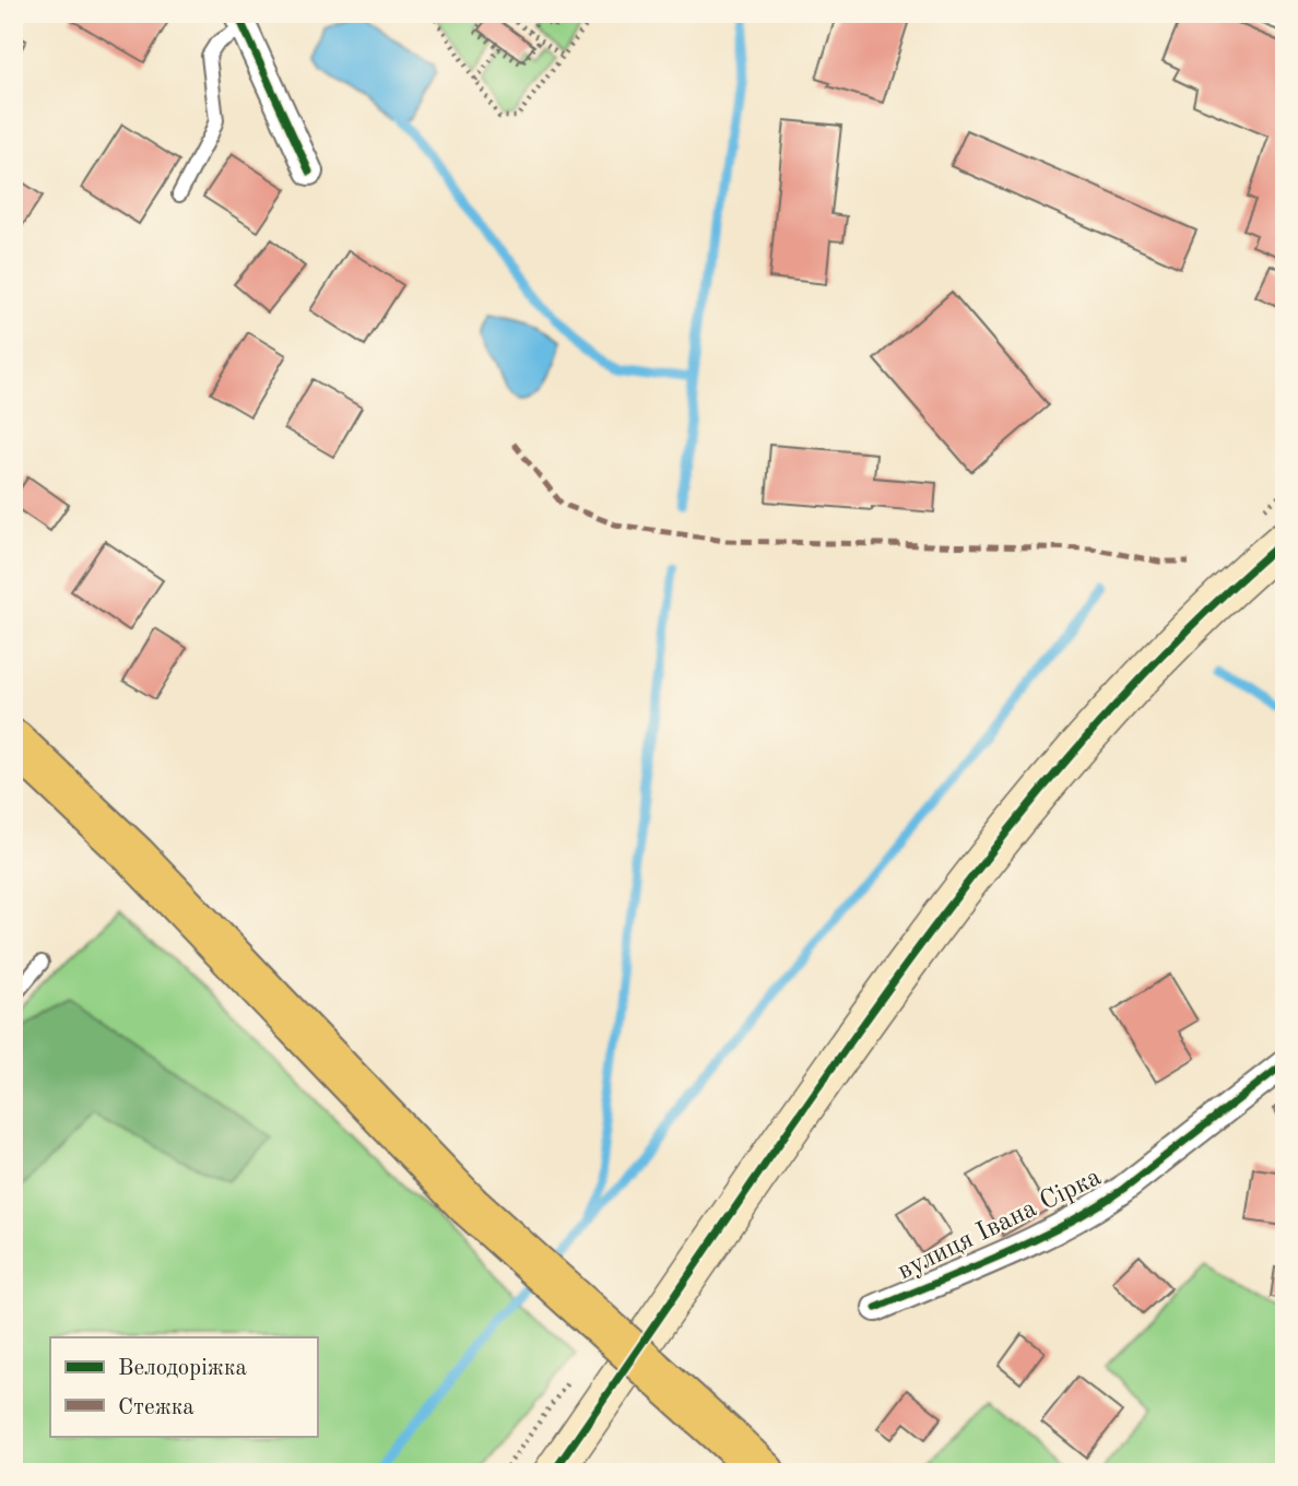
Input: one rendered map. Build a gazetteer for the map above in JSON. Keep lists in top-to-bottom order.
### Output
{
  "streets": {
    "street": ["вулиця Івана Сірка"]
  },
  "legend": ["Велодоріжка", "Стежка"]
}
